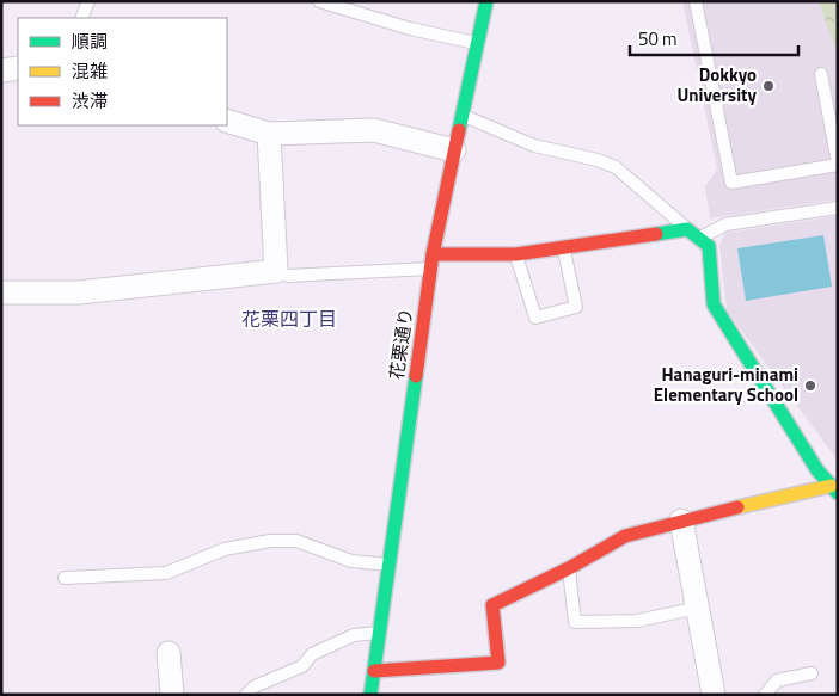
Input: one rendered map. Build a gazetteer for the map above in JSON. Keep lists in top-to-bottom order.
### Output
{
  "streets": {
    "street": ["花栗通り"]
  },
  "districts": ["花栗四丁目"],
  "places": ["Dokkyo University", "Hanaguri-minami Elementary School"],
  "legend": ["順調", "混雑", "渋滞"],
  "scale_bar": "50 m"
}
